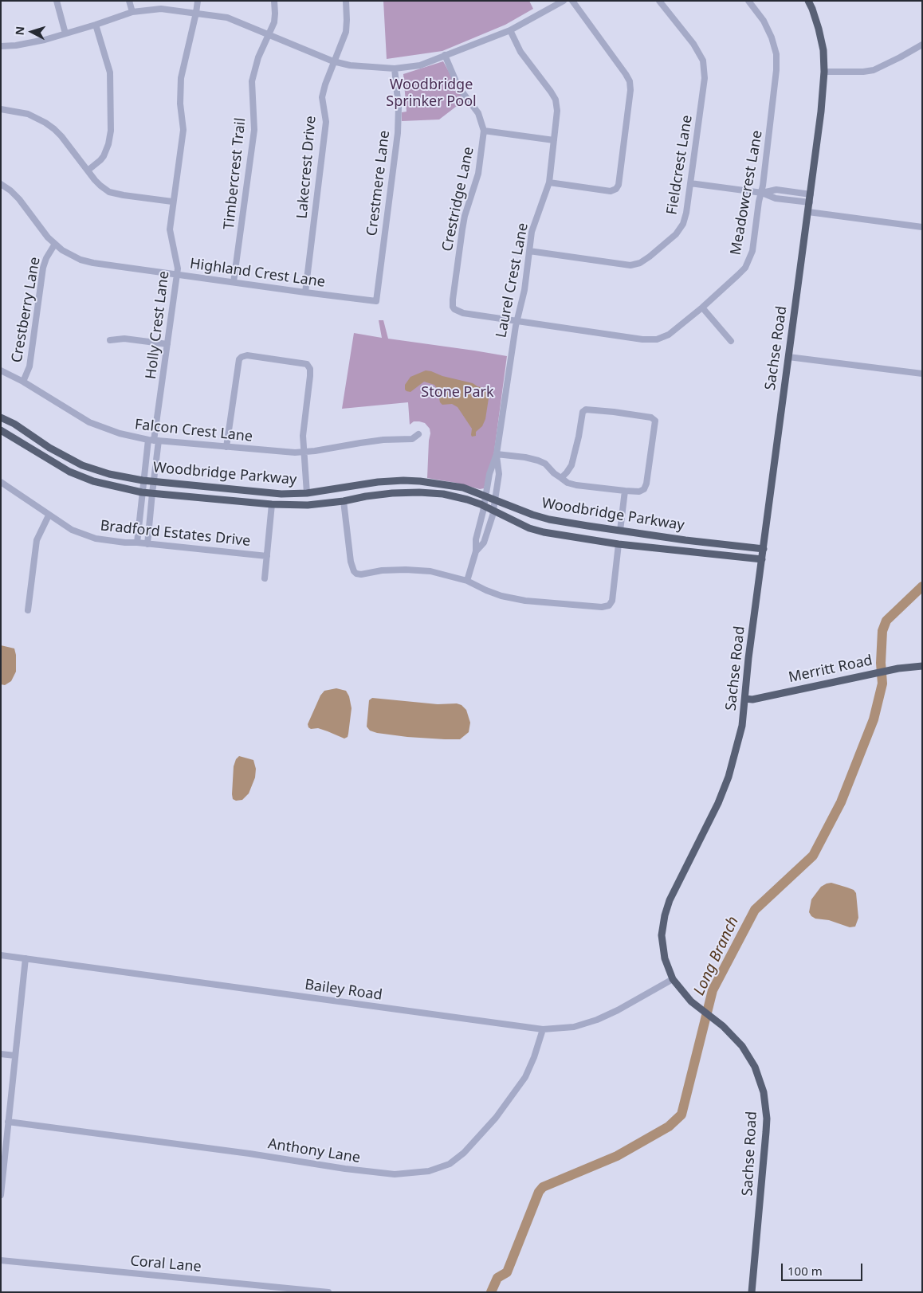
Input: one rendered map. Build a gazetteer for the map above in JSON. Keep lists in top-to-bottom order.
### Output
{
  "streets": {
    "main road": ["Sachse Road", "Woodbridge Parkway", "Merritt Road"],
    "street": [
      "Fieldcrest Lane",
      "Lakecrest Drive",
      "Timbercrest Trail",
      "Crestmere Lane",
      "Meadowcrest Lane",
      "Crestridge Lane",
      "Highland Crest Lane",
      "Laurel Crest Lane",
      "Crestberry Lane",
      "Holly Crest Lane",
      "Falcon Crest Lane",
      "Bradford Estates Drive",
      "Bailey Road",
      "Anthony Lane",
      "Coral Lane"
    ]
  },
  "crossings": [
    ["Fieldcrest Lane", "Laurel Crest Lane"],
    ["Lakecrest Drive", "Highland Crest Lane"],
    ["Timbercrest Trail", "Highland Crest Lane"],
    ["Crestmere Lane", "Highland Crest Lane"],
    ["Meadowcrest Lane", "Crestridge Lane"],
    ["Meadowcrest Lane", "Laurel Crest Lane"],
    ["Highland Crest Lane", "Crestberry Lane"],
    ["Highland Crest Lane", "Holly Crest Lane"],
    ["Laurel Crest Lane", "Woodbridge Parkway"],
    ["Crestberry Lane", "Falcon Crest Lane"],
    ["Holly Crest Lane", "Falcon Crest Lane"],
    ["Holly Crest Lane", "Woodbridge Parkway"],
    ["Holly Crest Lane", "Bradford Estates Drive"],
    ["Sachse Road", "Woodbridge Parkway"],
    ["Sachse Road", "Merritt Road"],
    ["Sachse Road", "Bailey Road"],
    ["Woodbridge Parkway", "Bradford Estates Drive"],
    ["Bailey Road", "Anthony Lane"]
  ],
  "water": ["Long Branch"],
  "parks": ["Woodbridge Sprinker Pool", "Stone Park"],
  "scale_bar": "100 m",
  "north": "left"
}
